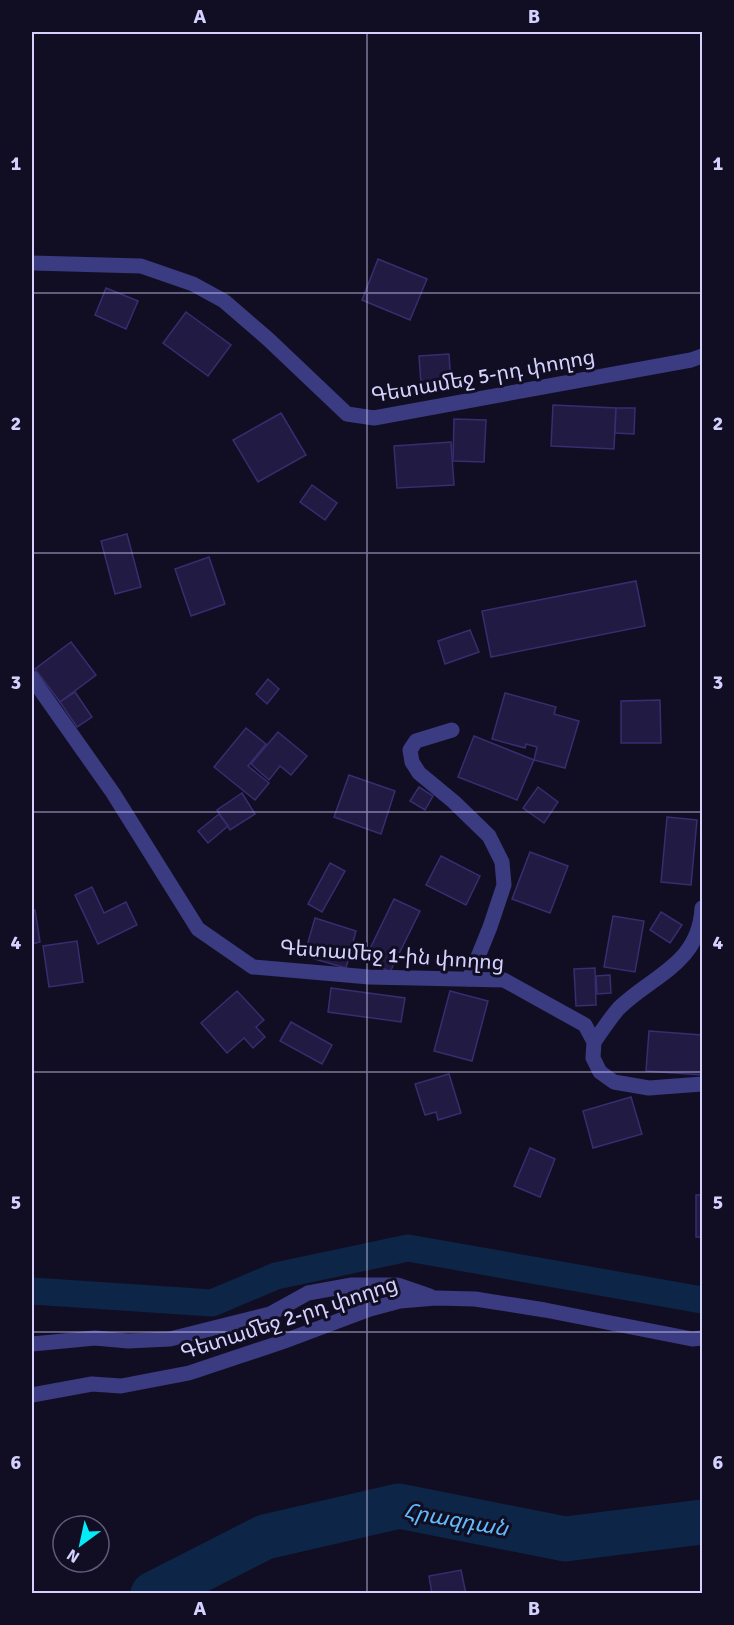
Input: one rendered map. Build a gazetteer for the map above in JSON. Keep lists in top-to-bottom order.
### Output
{
  "streets": {
    "street": ["Գետամեջ 5-րդ փողոց", "Գետամեջ 1-ին փողոց", "Գետամեջ 2-րդ փողոց"]
  },
  "water": ["Հրազդան"],
  "north": "bottom left",
  "grid": {
    "columns": ["A", "B"],
    "rows": [
      "1",
      "2",
      "3",
      "4",
      "5",
      "6"
    ]
  }
}
